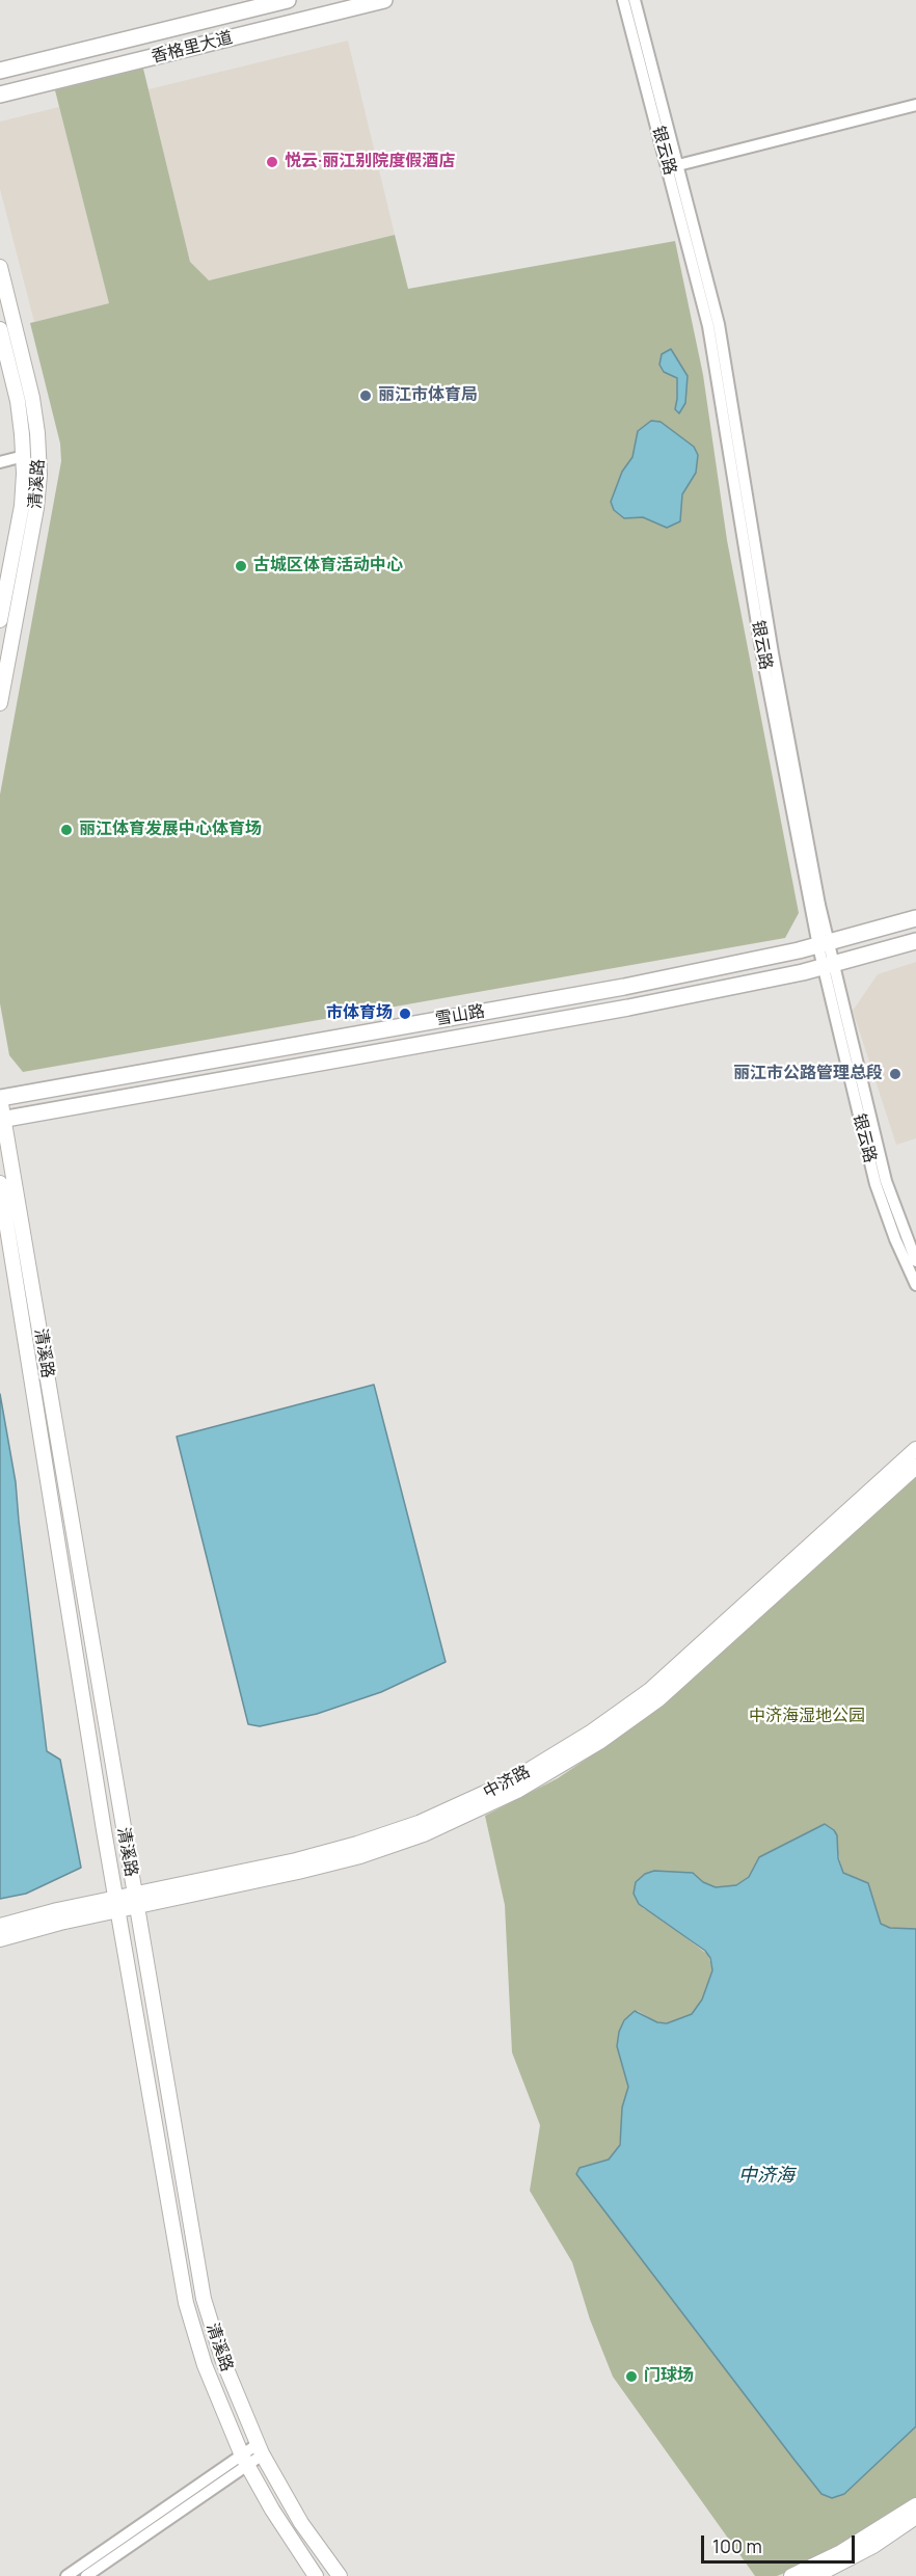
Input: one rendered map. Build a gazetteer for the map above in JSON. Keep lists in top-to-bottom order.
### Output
{
  "streets": {
    "main road": ["香格里大道", "雪山路"],
    "street": ["银云路", "清溪路", "中济路"]
  },
  "crossings": [
    ["银云路", "雪山路"],
    ["清溪路", "雪山路"],
    ["清溪路", "中济路"]
  ],
  "water": ["中济海"],
  "parks": ["中济海湿地公园"],
  "places": [
    "悦云·丽江别院度假酒店",
    "丽江市体育局",
    "古城区体育活动中心",
    "丽江体育发展中心体育场",
    "市体育场",
    "丽江市公路管理总段",
    "门球场"
  ],
  "scale_bar": "100 m"
}
